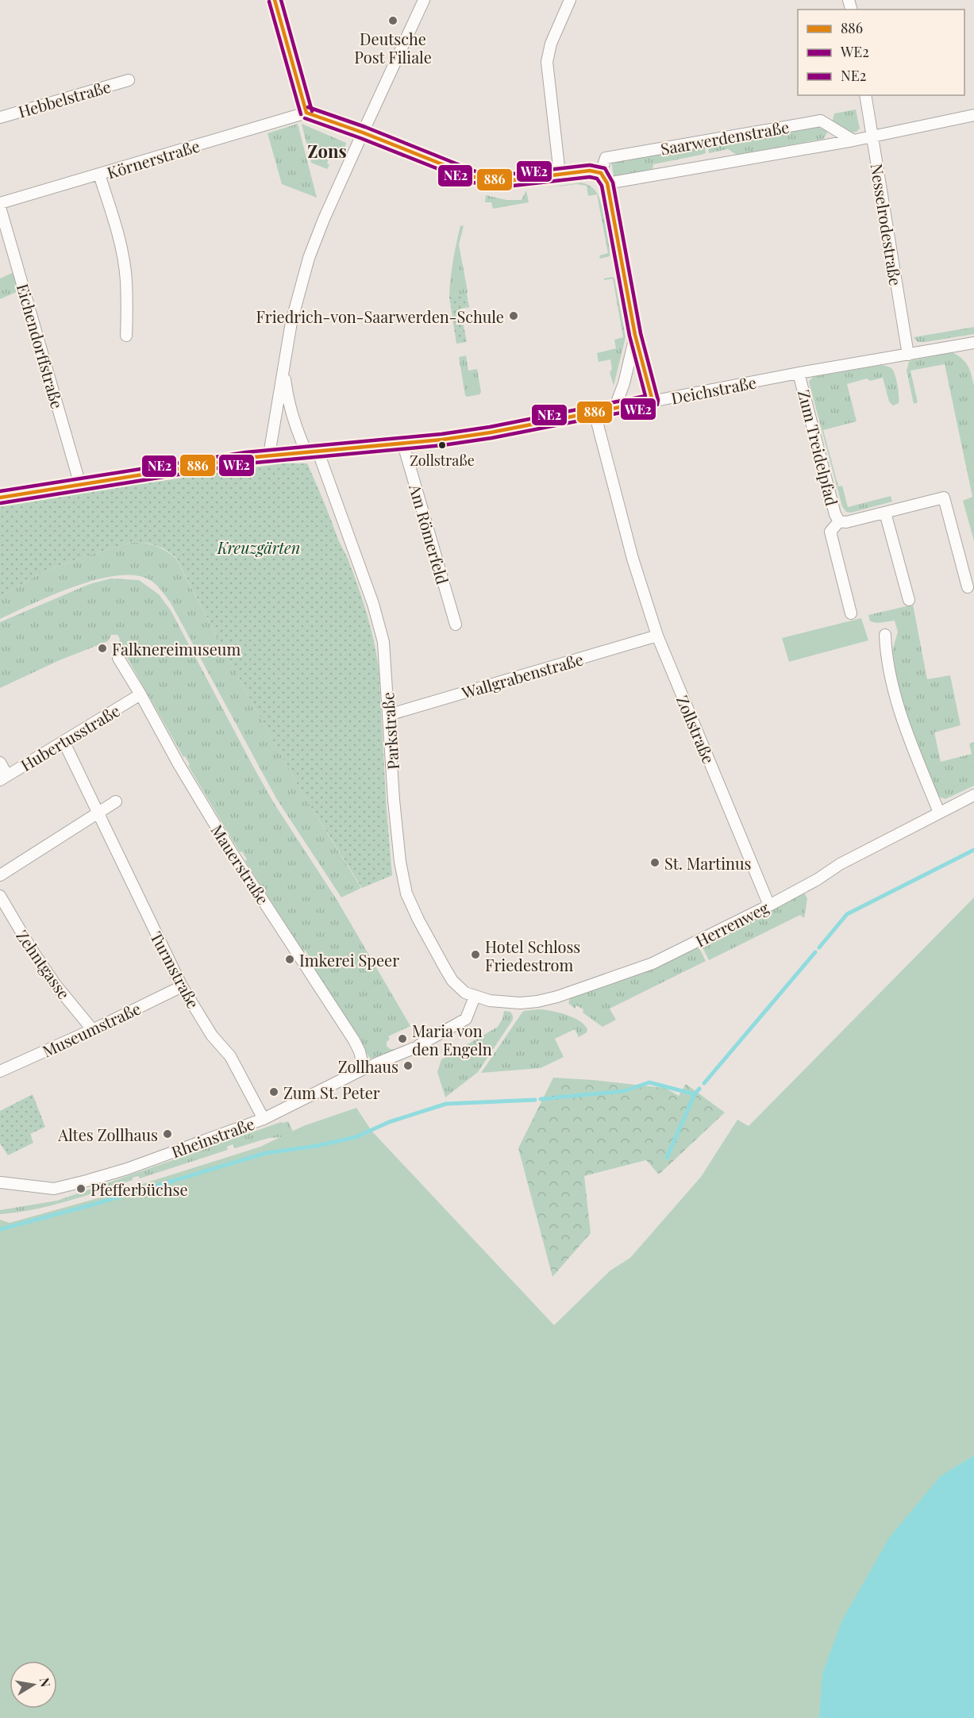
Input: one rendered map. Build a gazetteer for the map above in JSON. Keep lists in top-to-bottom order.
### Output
{
  "streets": {
    "street": [
      "Hebbelstraße",
      "Saarwerdenstraße",
      "Körnerstraße",
      "Nesselrodestraße",
      "Eichendorffstraße",
      "Deichstraße",
      "Zum Treidelpfad",
      "Am Römerfeld",
      "Wallgrabenstraße",
      "Zollstraße",
      "Parkstraße",
      "Hubertusstraße",
      "Mauerstraße",
      "Herrenweg",
      "Zehntgasse",
      "Turmstraße",
      "Museumstraße",
      "Rheinstraße"
    ]
  },
  "crossings": [
    ["Saarwerdenstraße", "Nesselrodestraße"],
    ["Nesselrodestraße", "Deichstraße"],
    ["Eichendorffstraße", "Deichstraße"],
    ["Deichstraße", "Zum Treidelpfad"],
    ["Deichstraße", "Am Römerfeld"],
    ["Deichstraße", "Zollstraße"],
    ["Deichstraße", "Parkstraße"],
    ["Wallgrabenstraße", "Zollstraße"],
    ["Wallgrabenstraße", "Parkstraße"],
    ["Zollstraße", "Herrenweg"],
    ["Parkstraße", "Herrenweg"],
    ["Parkstraße", "Rheinstraße"],
    ["Hubertusstraße", "Mauerstraße"],
    ["Hubertusstraße", "Turmstraße"],
    ["Mauerstraße", "Rheinstraße"],
    ["Herrenweg", "Rheinstraße"],
    ["Zehntgasse", "Museumstraße"],
    ["Turmstraße", "Museumstraße"],
    ["Turmstraße", "Rheinstraße"]
  ],
  "districts": ["Zons"],
  "parks": ["Kreuzgärten"],
  "places": [
    "Deutsche Post Filiale",
    "Friedrich-von-Saarwerden-Schule",
    "Zollstraße",
    "Falknereimuseum",
    "St. Martinus",
    "Hotel Schloss Friedestrom",
    "Imkerei Speer",
    "Maria von den Engeln",
    "Zollhaus",
    "Zum St. Peter",
    "Altes Zollhaus",
    "Pfefferbüchse"
  ],
  "lines": ["transit line 886", "transit line NE2", "transit line WE2"],
  "legend": ["886", "WE2", "NE2"],
  "north": "right"
}
